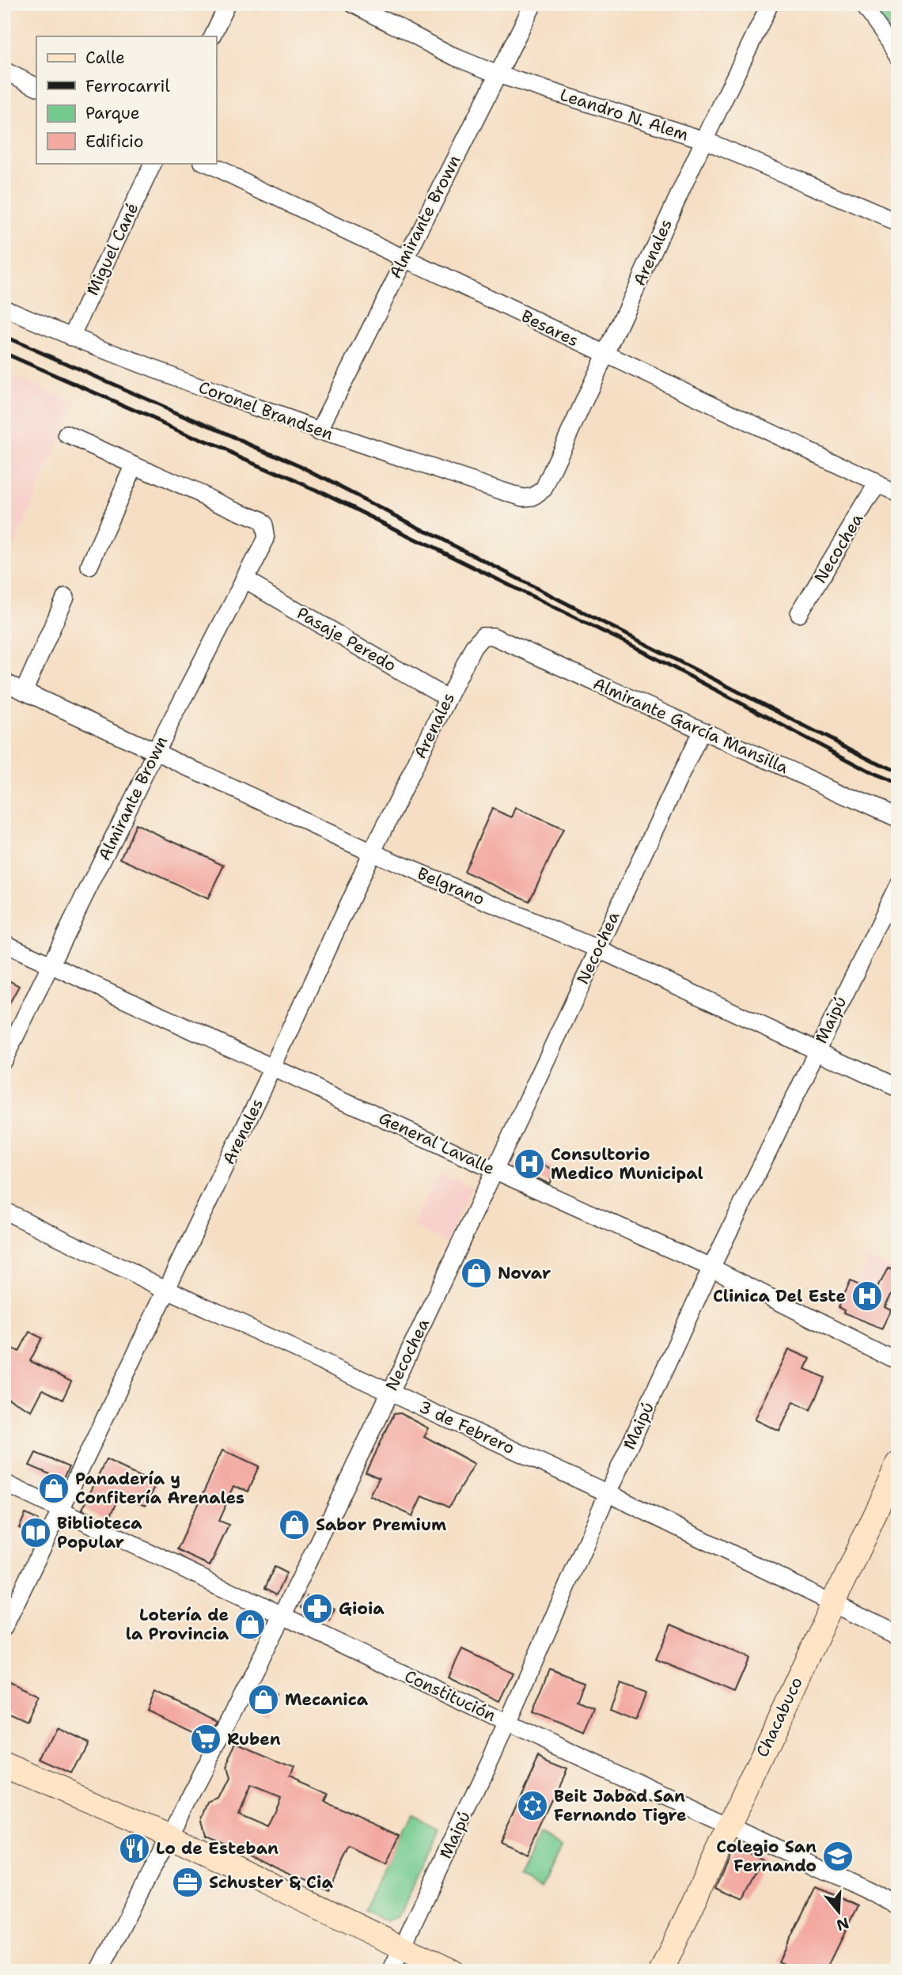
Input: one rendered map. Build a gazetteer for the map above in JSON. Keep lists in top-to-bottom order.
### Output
{
  "streets": {
    "street": [
      "Leandro N. Alem",
      "Almirante Brown",
      "Miguel Cané",
      "Arenales",
      "Besares",
      "Coronel Brandsen",
      "Necochea",
      "Pasaje Peredo",
      "Almirante García Mansilla",
      "Belgrano",
      "Maipú",
      "General Lavalle",
      "3 de Febrero",
      "Constitución",
      "Chacabuco"
    ]
  },
  "crossings": [
    ["Leandro N. Alem", "Almirante Brown"],
    ["Leandro N. Alem", "Arenales"],
    ["Almirante Brown", "Besares"],
    ["Almirante Brown", "Coronel Brandsen"],
    ["Almirante Brown", "Pasaje Peredo"],
    ["Almirante Brown", "Belgrano"],
    ["Almirante Brown", "General Lavalle"],
    ["Miguel Cané", "Coronel Brandsen"],
    ["Arenales", "Besares"],
    ["Arenales", "Coronel Brandsen"],
    ["Arenales", "Pasaje Peredo"],
    ["Arenales", "Almirante García Mansilla"],
    ["Arenales", "Belgrano"],
    ["Arenales", "General Lavalle"],
    ["Arenales", "3 de Febrero"],
    ["Arenales", "Constitución"],
    ["Besares", "Necochea"],
    ["Necochea", "Almirante García Mansilla"],
    ["Necochea", "Belgrano"],
    ["Necochea", "General Lavalle"],
    ["Necochea", "3 de Febrero"],
    ["Necochea", "Constitución"],
    ["Belgrano", "Maipú"],
    ["Maipú", "General Lavalle"],
    ["Maipú", "3 de Febrero"],
    ["Maipú", "Constitución"],
    ["3 de Febrero", "Chacabuco"],
    ["Constitución", "Chacabuco"]
  ],
  "places": {
    "hospital": ["Consultorio Medico Municipal", "Clinica Del Este"],
    "shop": [
      "Novar",
      "Panadería y Confitería Arenales",
      "Sabor Premium",
      "Lotería de la Provincia",
      "Mecanica"
    ],
    "library": ["Biblioteca Popular"],
    "pharmacy": ["Gioia"],
    "supermarket": ["Ruben"],
    "synagogue": ["Beit Jabad San Fernando Tigre"],
    "restaurant": ["Lo de Esteban"],
    "school or university": ["Colegio San Fernando"],
    "office": ["Schuster & Cia"]
  },
  "legend": [
    "Calle",
    "Ferrocarril",
    "Parque",
    "Edificio"
  ],
  "north": "bottom"
}
